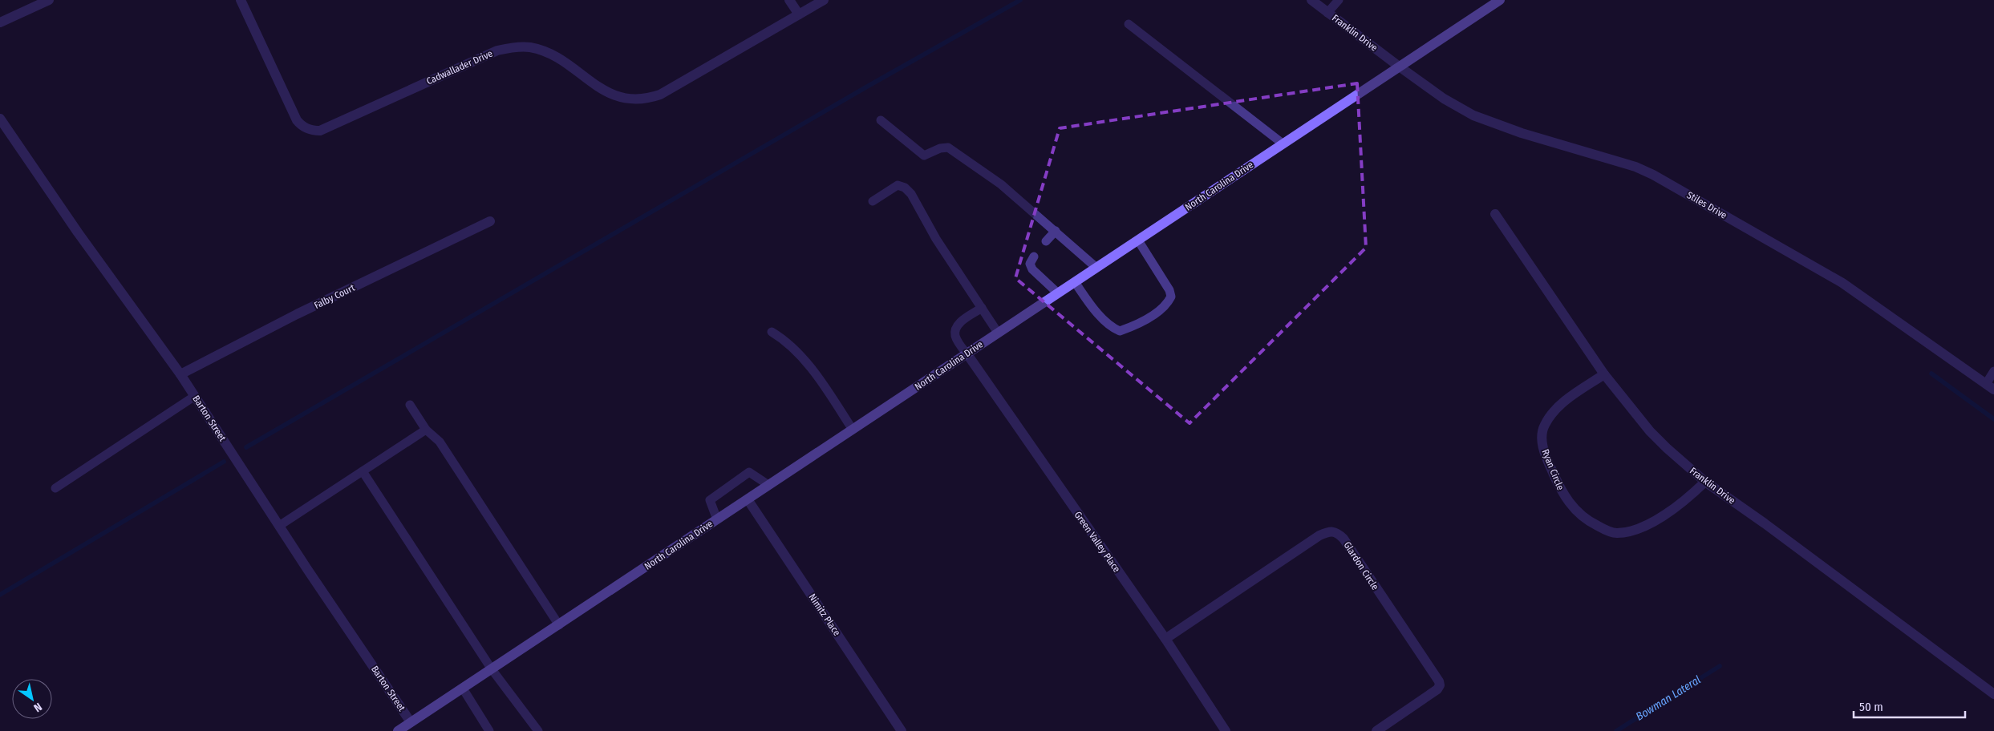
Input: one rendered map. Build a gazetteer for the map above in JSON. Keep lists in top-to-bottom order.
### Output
{
  "streets": {
    "main road": ["North Carolina Drive"],
    "street": [
      "Franklin Drive",
      "Cadwallader Drive",
      "Stiles Drive",
      "Falby Court",
      "Barton Street",
      "Ryan Circle",
      "Green Valley Place",
      "Glardon Circle",
      "Nimitz Place"
    ]
  },
  "crossings": [
    ["Franklin Drive", "North Carolina Drive"],
    ["Franklin Drive", "Stiles Drive"],
    ["Franklin Drive", "Ryan Circle"],
    ["North Carolina Drive", "Stiles Drive"],
    ["North Carolina Drive", "Barton Street"],
    ["North Carolina Drive", "Green Valley Place"],
    ["North Carolina Drive", "Nimitz Place"],
    ["Falby Court", "Barton Street"],
    ["Green Valley Place", "Glardon Circle"]
  ],
  "water": ["Bowman Lateral"],
  "scale_bar": "50 m",
  "north": "bottom right"
}
